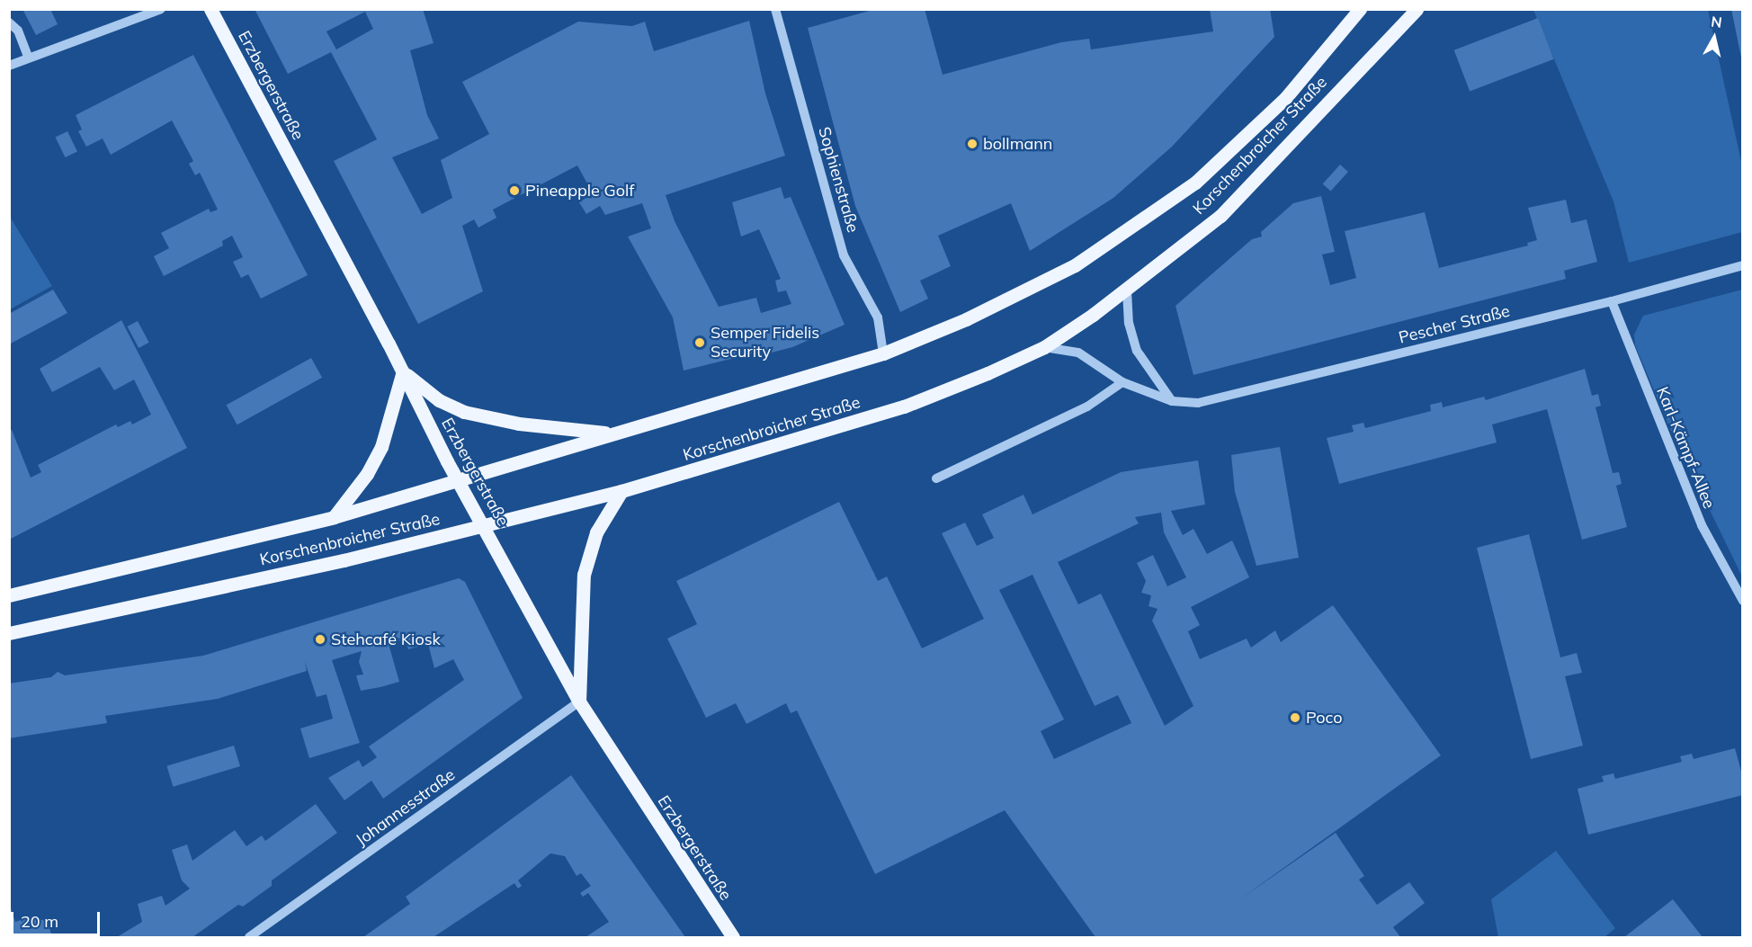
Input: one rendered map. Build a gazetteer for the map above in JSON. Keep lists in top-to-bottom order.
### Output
{
  "streets": {
    "main road": ["Erzbergerstraße", "Korschenbroicher Straße"],
    "street": [
      "Sophienstraße",
      "Pescher Straße",
      "Karl-Kämpf-Allee",
      "Johannesstraße"
    ]
  },
  "crossings": [
    ["Erzbergerstraße", "Korschenbroicher Straße"],
    ["Erzbergerstraße", "Johannesstraße"],
    ["Korschenbroicher Straße", "Sophienstraße"],
    ["Korschenbroicher Straße", "Pescher Straße"],
    ["Pescher Straße", "Karl-Kämpf-Allee"]
  ],
  "places": [
    "bollmann",
    "Pineapple Golf",
    "Semper Fidelis Security",
    "Stehcafé Kiosk",
    "Poco"
  ],
  "scale_bar": "20 m",
  "north": "top"
}
